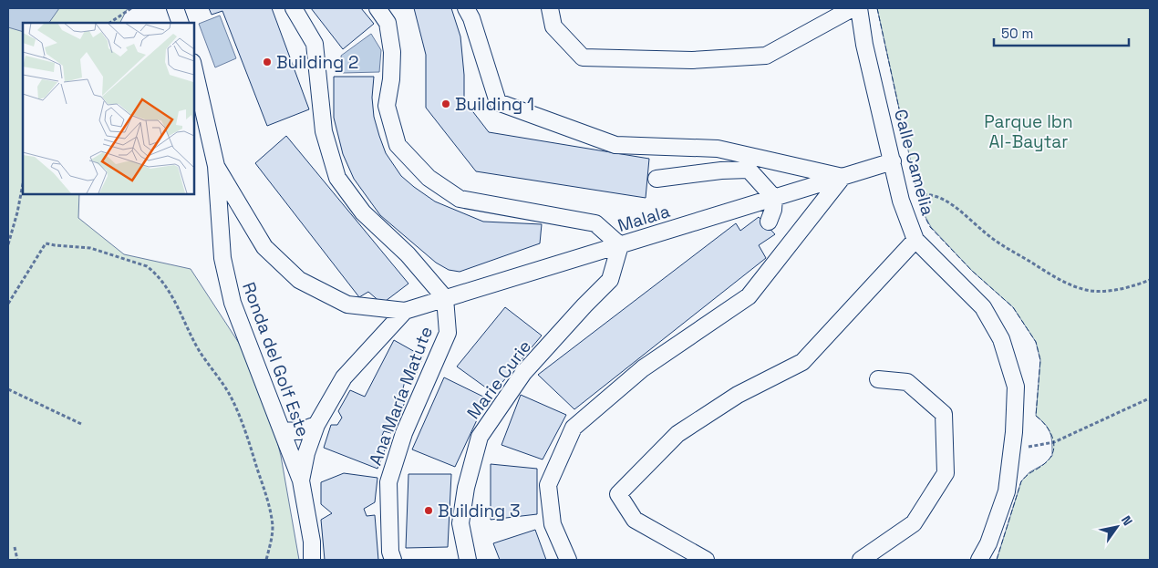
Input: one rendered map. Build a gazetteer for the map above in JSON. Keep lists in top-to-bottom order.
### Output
{
  "streets": {
    "street": [
      "Calle Camelia",
      "Malala",
      "Ronda del Golf Este",
      "Marie Curie",
      "Ana María Matute"
    ]
  },
  "crossings": [
    ["Calle Camelia", "Malala"],
    ["Malala", "Marie Curie"],
    ["Malala", "Ana María Matute"]
  ],
  "parks": ["Parque Ibn Al-Baytar"],
  "places": ["Building 2", "Building 1", "Building 3"],
  "scale_bar": "50 m",
  "north": "top right"
}
